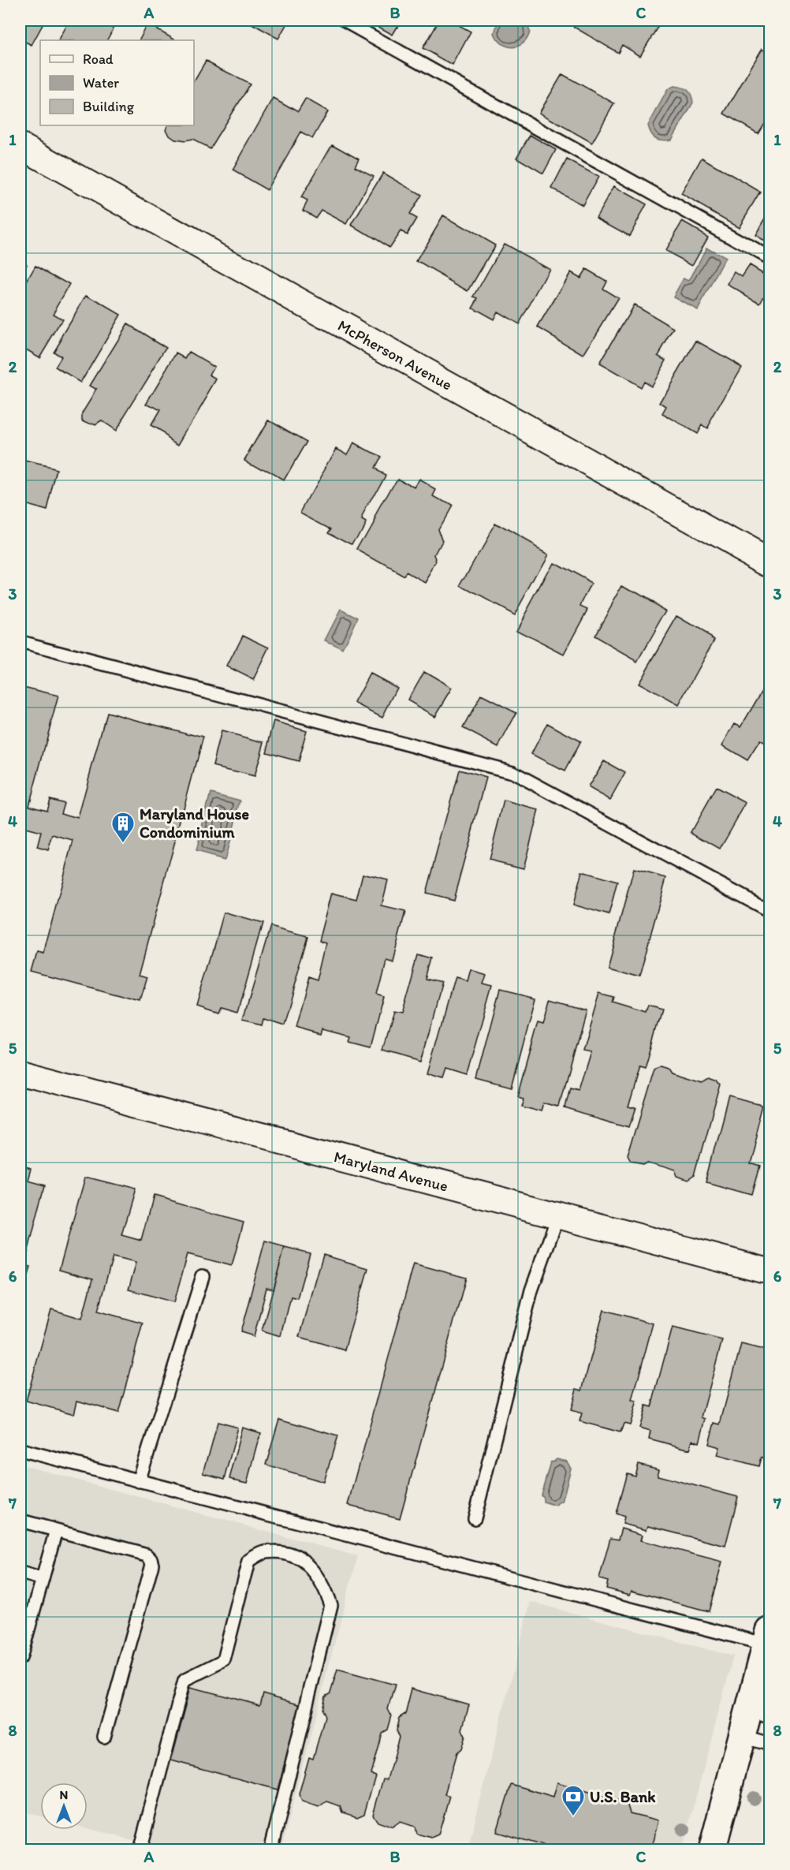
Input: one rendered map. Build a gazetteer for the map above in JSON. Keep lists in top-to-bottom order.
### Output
{
  "streets": {
    "street": ["McPherson Avenue", "Maryland Avenue"]
  },
  "places": {
    "building": ["Maryland House Condominium"],
    "bank": ["U.S. Bank"]
  },
  "legend": ["Road", "Water", "Building"],
  "north": "top",
  "grid": {
    "columns": ["A", "B", "C"],
    "rows": [
      "1",
      "2",
      "3",
      "4",
      "5",
      "6",
      "7",
      "8"
    ]
  }
}
